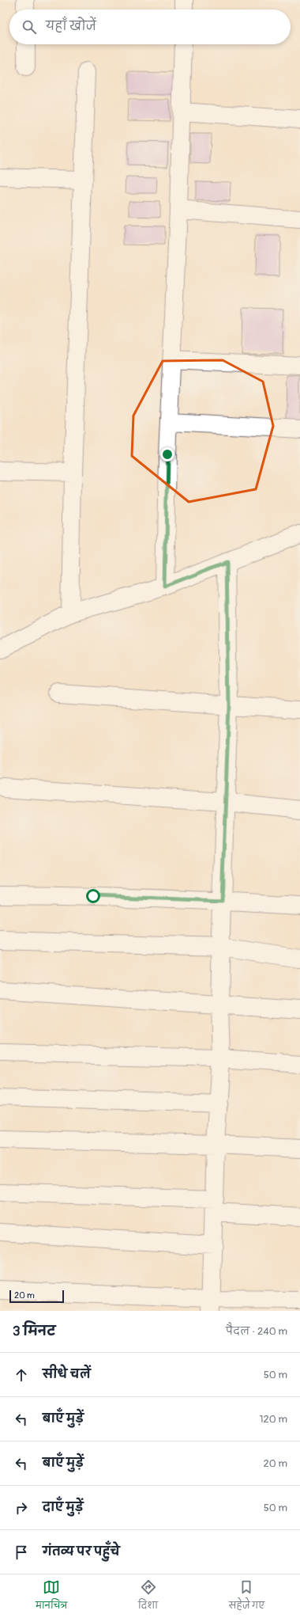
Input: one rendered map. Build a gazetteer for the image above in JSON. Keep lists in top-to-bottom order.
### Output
{
  "scale_bar": "20 m",
  "page": {
    "search": "यहाँ खोजें",
    "scale": "20 m",
    "heading": ["3 मिनट", "पैदल · 240 m"],
    "list": [
      ["सीधे चलें", "50 m"],
      ["बाएँ मुड़ें", "120 m"],
      ["बाएँ मुड़ें", "20 m"],
      ["दाएँ मुड़ें", "50 m"],
      "गंतव्य पर पहुँचे"
    ],
    "nav": ["मानचित्र", "दिशा", "सहेजे गए"]
  }
}
